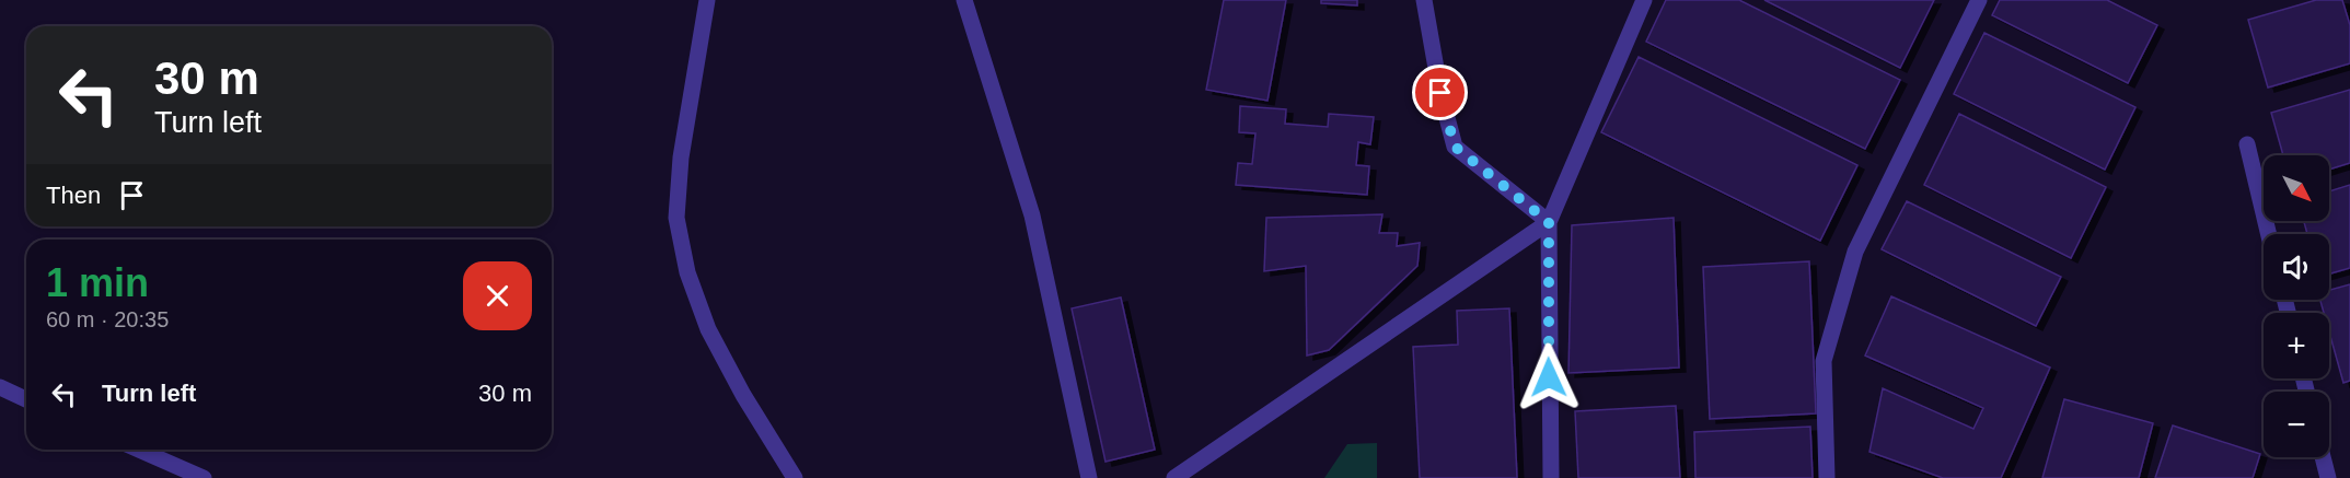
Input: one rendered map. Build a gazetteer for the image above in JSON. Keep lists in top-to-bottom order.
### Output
{
  "north": "bottom right",
  "page": {
    "turn": ["30 m", "Turn left"],
    "map_buttons": ["+", "−"],
    "then": "Then",
    "heading": ["1 min", "60 m · 20:35"],
    "list": [
      {
        "name": "Turn left",
        "value": "30 m"
      }
    ]
  }
}
